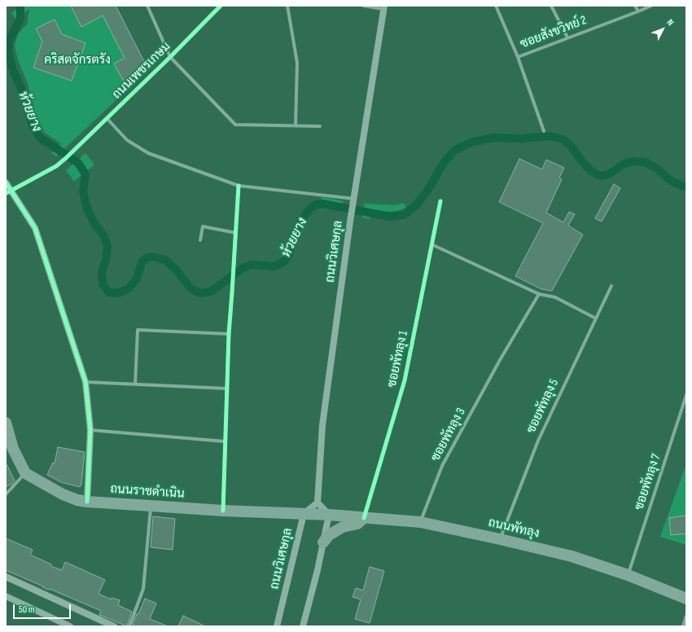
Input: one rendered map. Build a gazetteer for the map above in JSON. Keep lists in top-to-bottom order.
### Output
{
  "streets": {
    "main road": ["ถนนวิเศษกุล", "ถนนราชดำเนิน", "ถนนพัทลุง"],
    "street": [
      "ซอยสังขวิทย์ 2",
      "ถนนเพชรเกษม",
      "ซอยพัทลุง 1",
      "ซอยพัทลุง 5",
      "ซอยพัทลุง 3",
      "ซอยพัทลุง 7"
    ]
  },
  "crossings": [
    ["ถนนวิเศษกุล", "ถนนราชดำเนิน"],
    ["ซอยพัทลุง 1", "ถนนพัทลุง"],
    ["ซอยพัทลุง 5", "ถนนพัทลุง"],
    ["ซอยพัทลุง 3", "ถนนพัทลุง"],
    ["ซอยพัทลุง 7", "ถนนพัทลุง"],
    ["ถนนราชดำเนิน", "ถนนพัทลุง"]
  ],
  "water": ["ห้วยยาง"],
  "parks": ["คริสตจักรตรัง"],
  "scale_bar": "50 m",
  "north": "top right"
}
